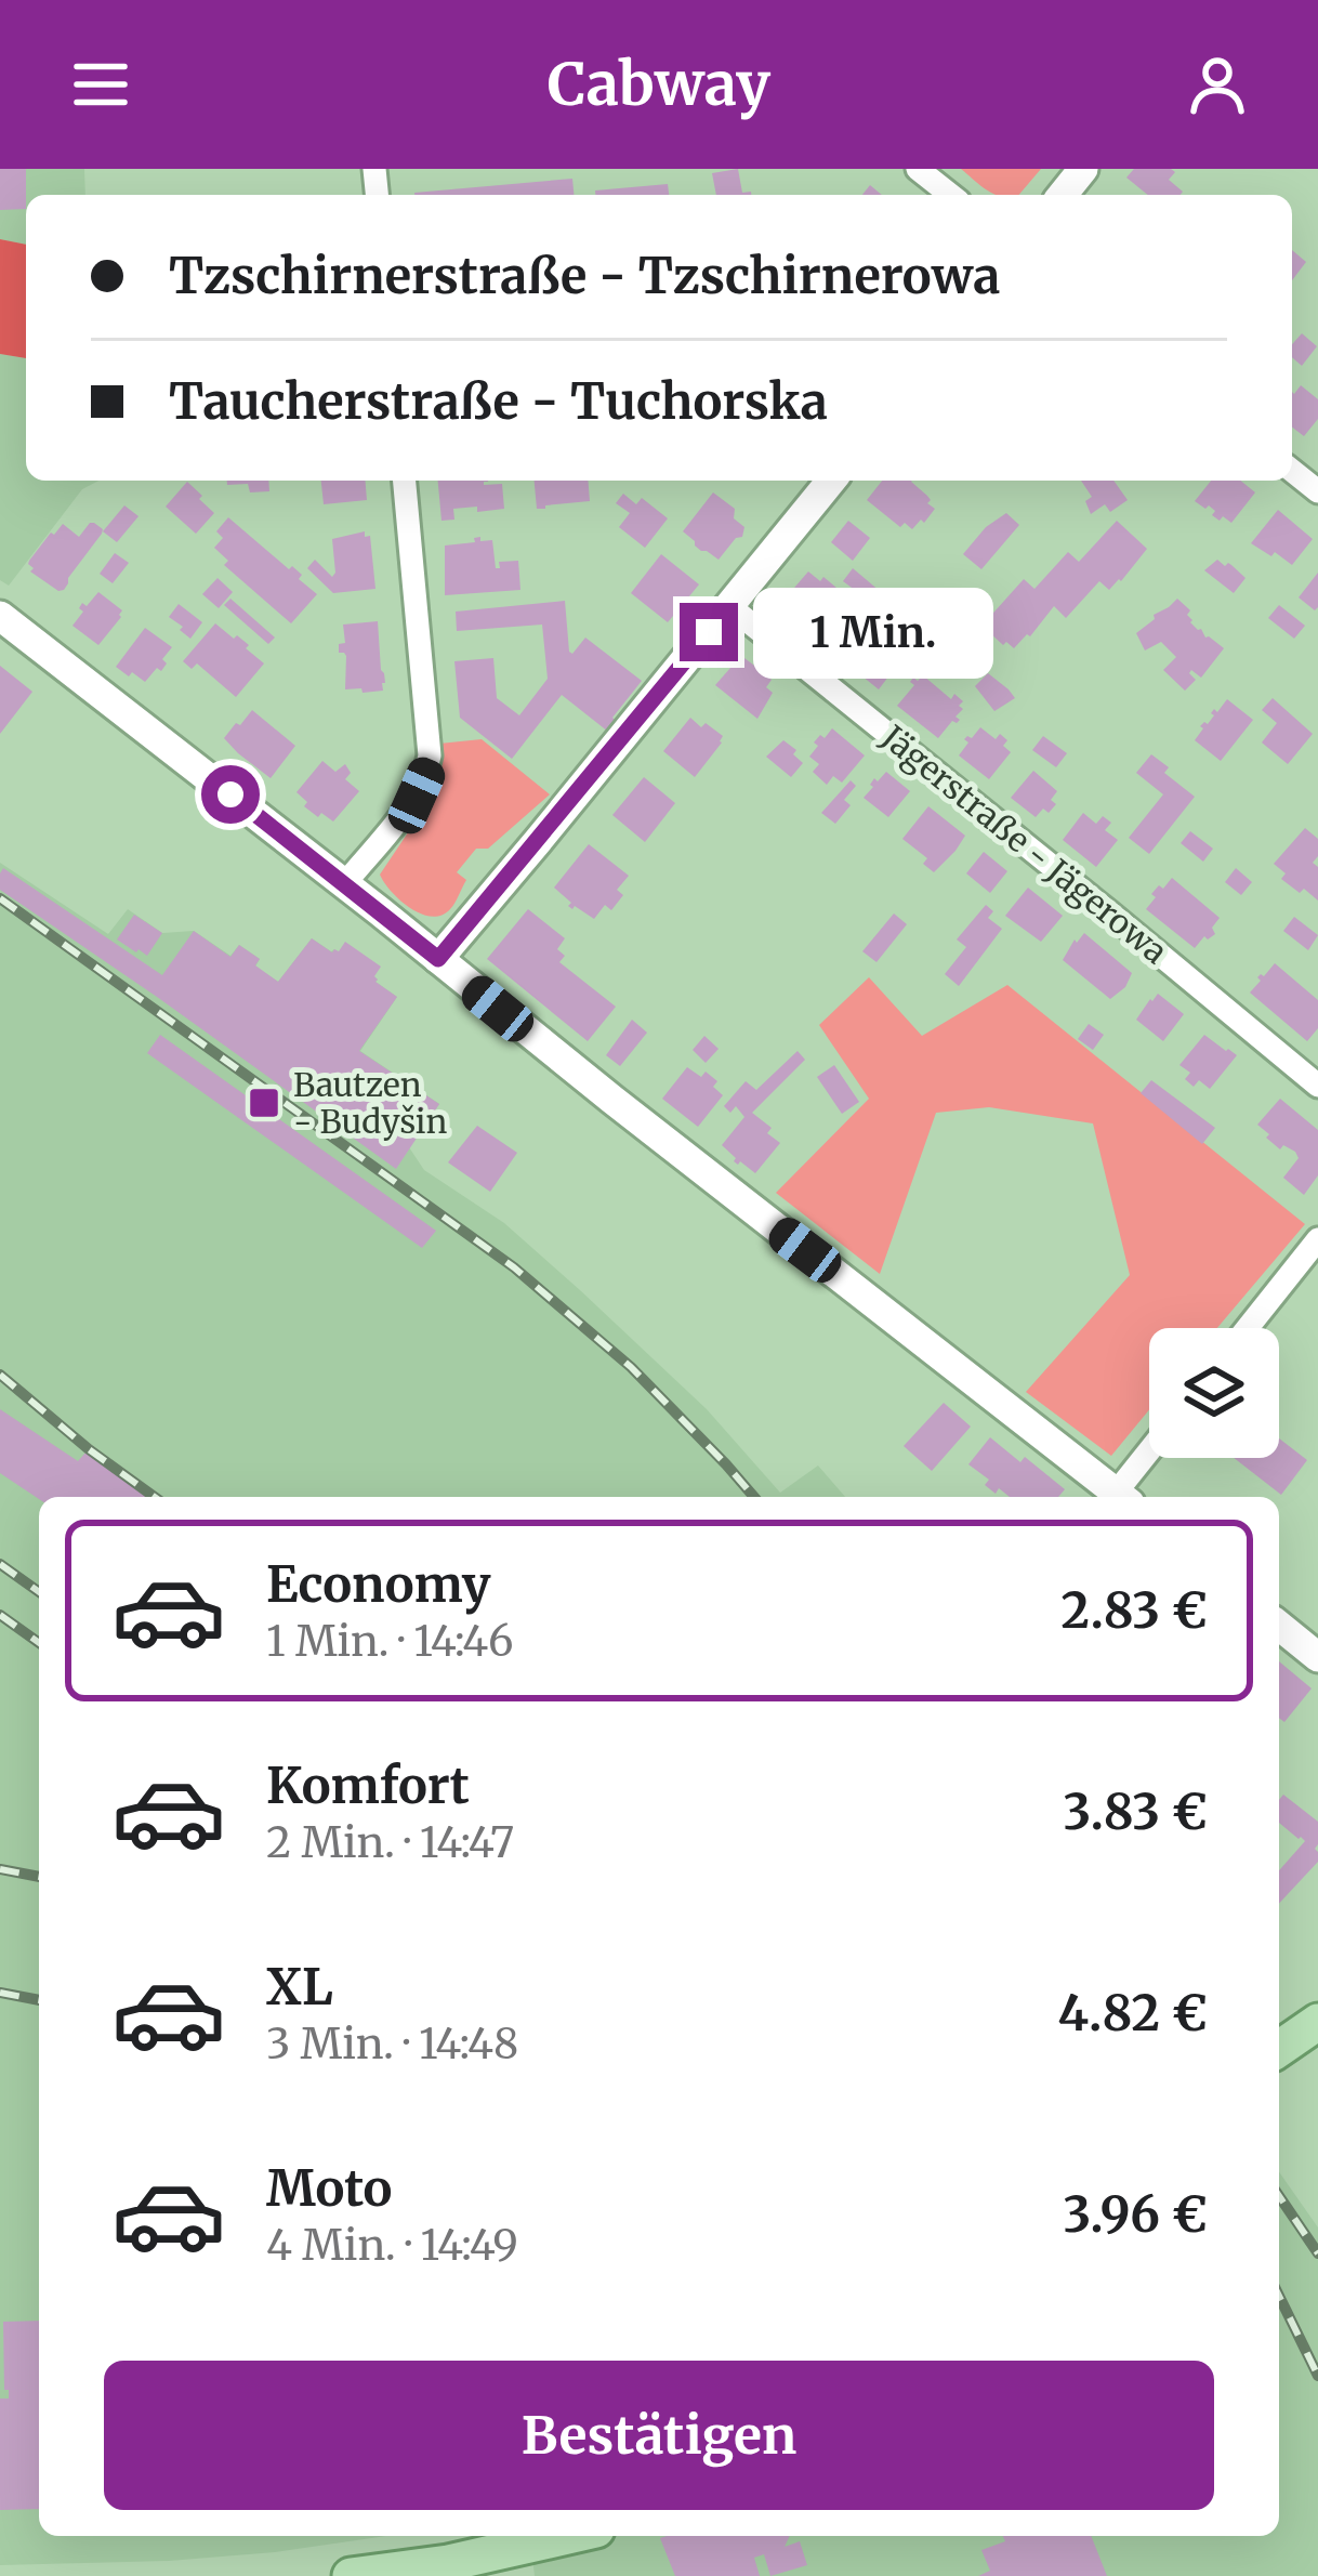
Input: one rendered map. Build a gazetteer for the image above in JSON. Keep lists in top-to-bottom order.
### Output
{
  "streets": {
    "street": ["Jägerstraße - Jägerowa"]
  },
  "places": {
    "transit": ["Bautzen - Budyšin"]
  },
  "page": {
    "header": "Cabway",
    "banner": ["Tzschirnerstraße - Tzschirnerowa", "Taucherstraße - Tuchorska"],
    "bubble": "1 Min.",
    "list": [
      {
        "name": "Economy",
        "note": "1 Min. · 14:46",
        "value": "2.83 €"
      },
      {
        "name": "Komfort",
        "note": "2 Min. · 14:47",
        "value": "3.83 €"
      },
      {
        "name": "XL",
        "note": "3 Min. · 14:48",
        "value": "4.82 €"
      },
      {
        "name": "Moto",
        "note": "4 Min. · 14:49",
        "value": "3.96 €"
      }
    ],
    "buttons": "Bestätigen"
  }
}
